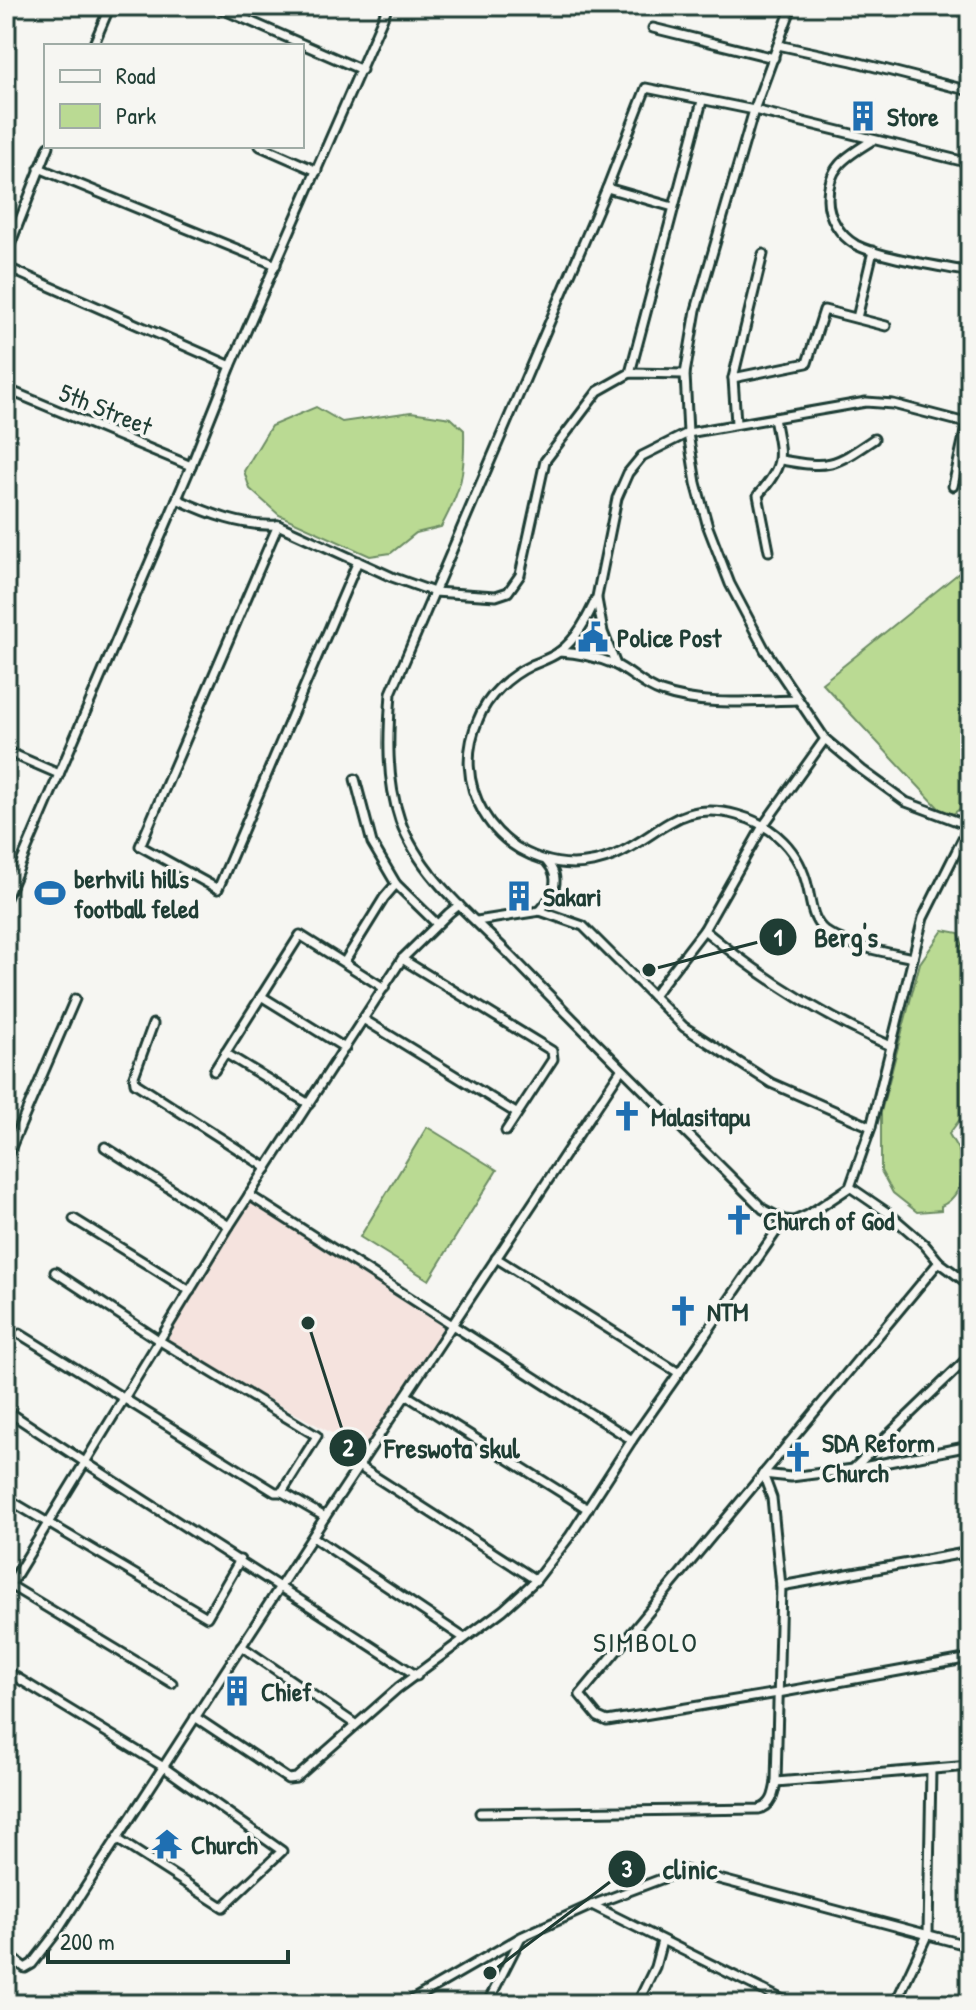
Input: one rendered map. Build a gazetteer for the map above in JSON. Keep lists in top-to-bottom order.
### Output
{
  "streets": {
    "street": ["5th Street"]
  },
  "districts": ["SIMBOLO"],
  "places": {
    "building": ["Store", "Sakari", "Chief"],
    "public building": ["Police Post"],
    "sports": ["berhvili hills football feled"],
    "other": ["Berg's", "Freswota skul", "clinic"],
    "church": [
      "Malasitapu",
      "Church of God",
      "NTM",
      "SDA Reform Church"
    ],
    "temple": ["Church"]
  },
  "legend": ["Road", "Park"],
  "scale_bar": "200 m"
}
